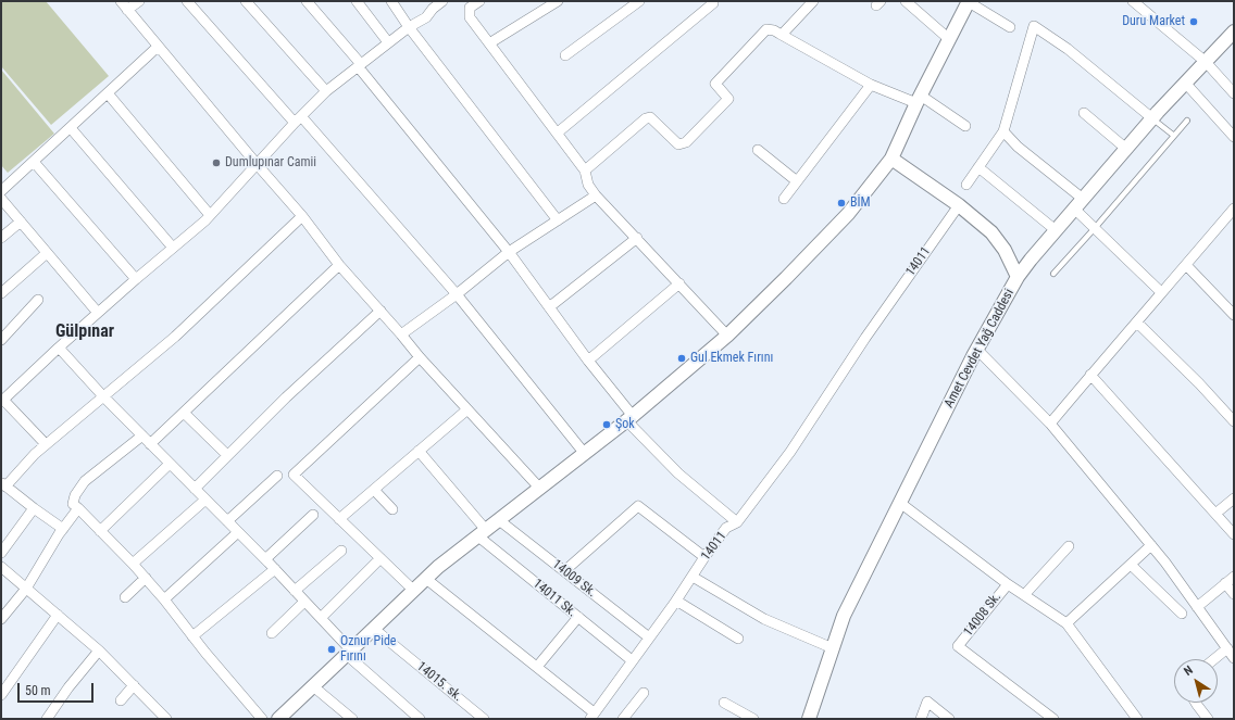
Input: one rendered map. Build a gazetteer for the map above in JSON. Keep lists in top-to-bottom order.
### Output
{
  "streets": {
    "main road": ["Amet Cevdet Yağ Caddesi"],
    "street": [
      "14011",
      "14009 Sk.",
      "14011 Sk.",
      "14008 Sk.",
      "14015. sk."
    ]
  },
  "crossings": [
    ["14011", "14009 Sk."],
    ["14011", "14011 Sk."]
  ],
  "districts": ["Gülpınar"],
  "places": [
    "Duru Market",
    "Dumlupınar Camii",
    "BİM",
    "Gul Ekmek Fırını",
    "Şok",
    "Oznur Pide Fırını"
  ],
  "scale_bar": "50 m",
  "north": "top left"
}
